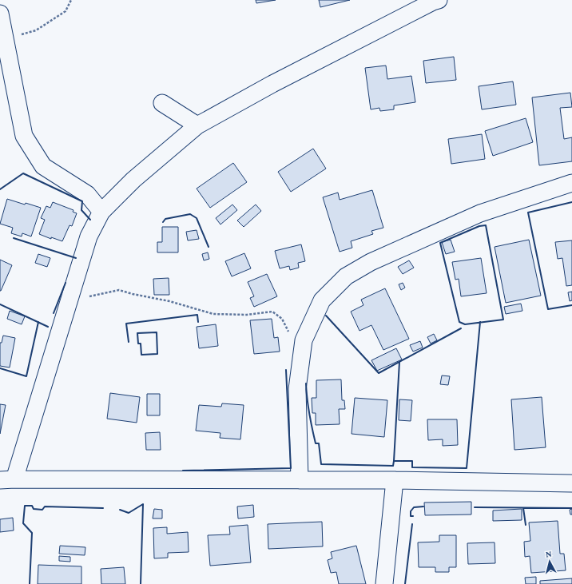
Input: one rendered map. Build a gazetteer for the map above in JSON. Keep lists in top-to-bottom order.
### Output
{
  "north": "top"
}
